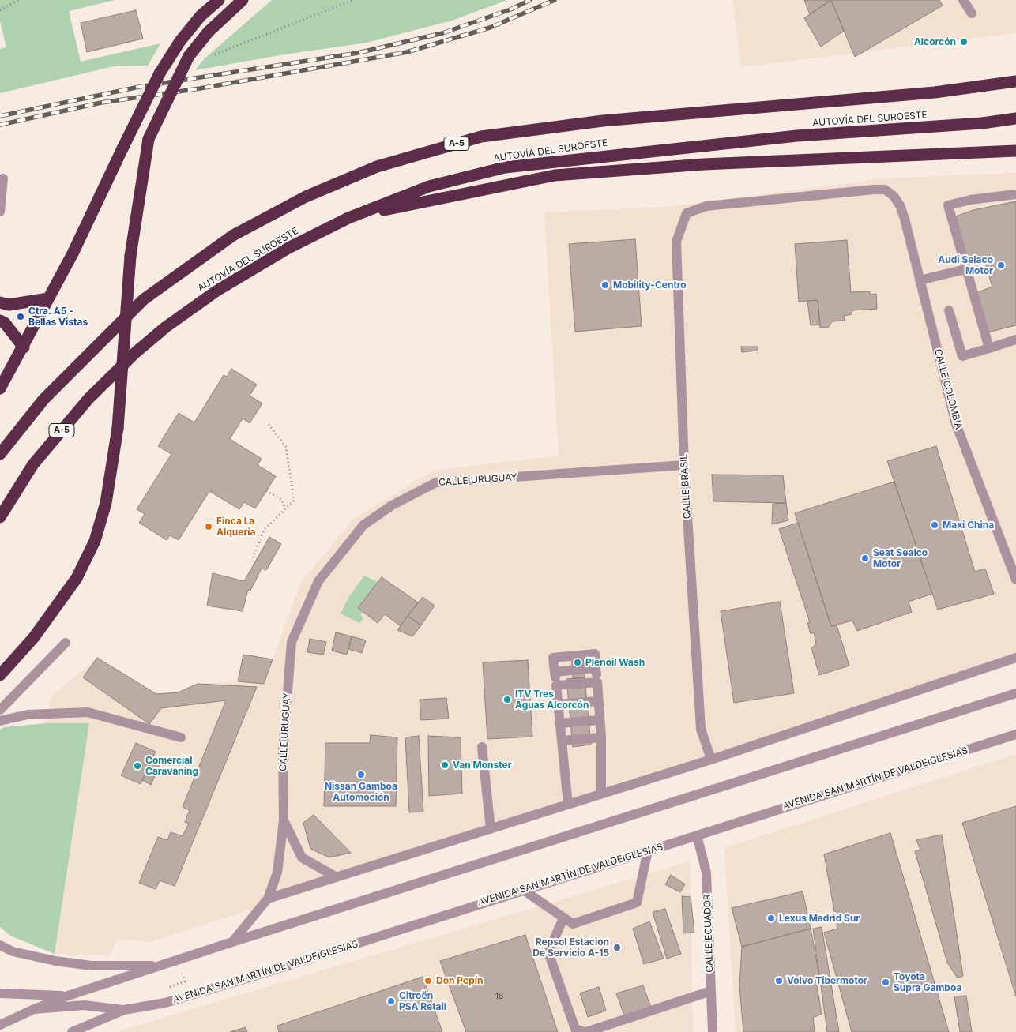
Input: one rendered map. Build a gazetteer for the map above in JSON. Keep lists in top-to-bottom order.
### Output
{
  "streets": {
    "highway": ["AUTOVÍA DEL SUROESTE", "A-5"],
    "street": [
      "CALLE COLOMBIA",
      "CALLE URUGUAY",
      "CALLE BRASIL",
      "AVENIDA SAN MARTÍN DE VALDEIGLESIAS",
      "CALLE ECUADOR"
    ]
  },
  "crossings": [
    ["CALLE COLOMBIA", "CALLE BRASIL"],
    ["CALLE URUGUAY", "CALLE BRASIL"],
    ["AVENIDA SAN MARTÍN DE VALDEIGLESIAS", "CALLE ECUADOR"]
  ],
  "places": [
    "Alcorcón",
    "Audi Selaco Motor",
    "Mobility-Centro",
    "Ctra. A5 - Bellas Vistas",
    "Maxi China",
    "Finca La Alquería",
    "Seat Sealco Motor",
    "Plenoil Wash",
    "ITV Tres Aguas Alcorcón",
    "Van Monster",
    "Comercial Caravaning",
    "Nissan Gamboa Automoción",
    "Lexus Madrid Sur",
    "Repsol Estacion De Servicio A-15",
    "Don Pepín",
    "Volvo Tibermotor",
    "Toyota Supra Gamboa",
    "Citroën PSA Retail"
  ],
  "house_numbers": ["16"]
}
